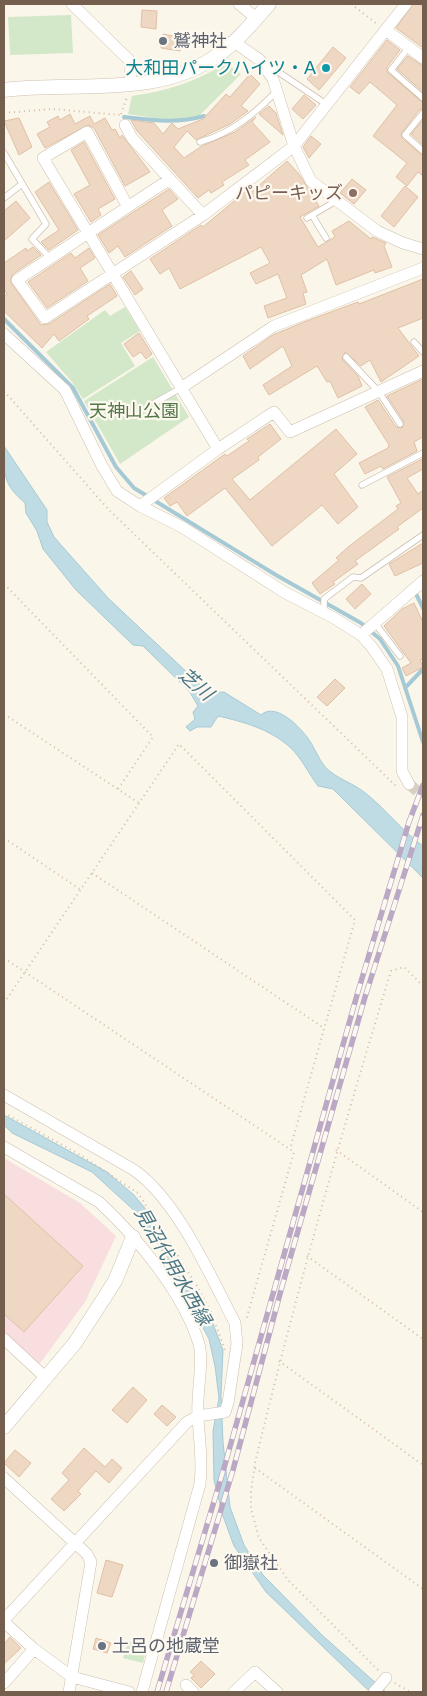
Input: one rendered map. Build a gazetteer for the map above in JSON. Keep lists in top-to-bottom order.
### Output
{
  "water": ["芝川", "見沼代用水西縁"],
  "parks": ["天神山公園"],
  "places": [
    "鷲神社",
    "大和田パークハイツ・A",
    "パピーキッズ",
    "御嶽社",
    "土呂の地蔵堂"
  ]
}
